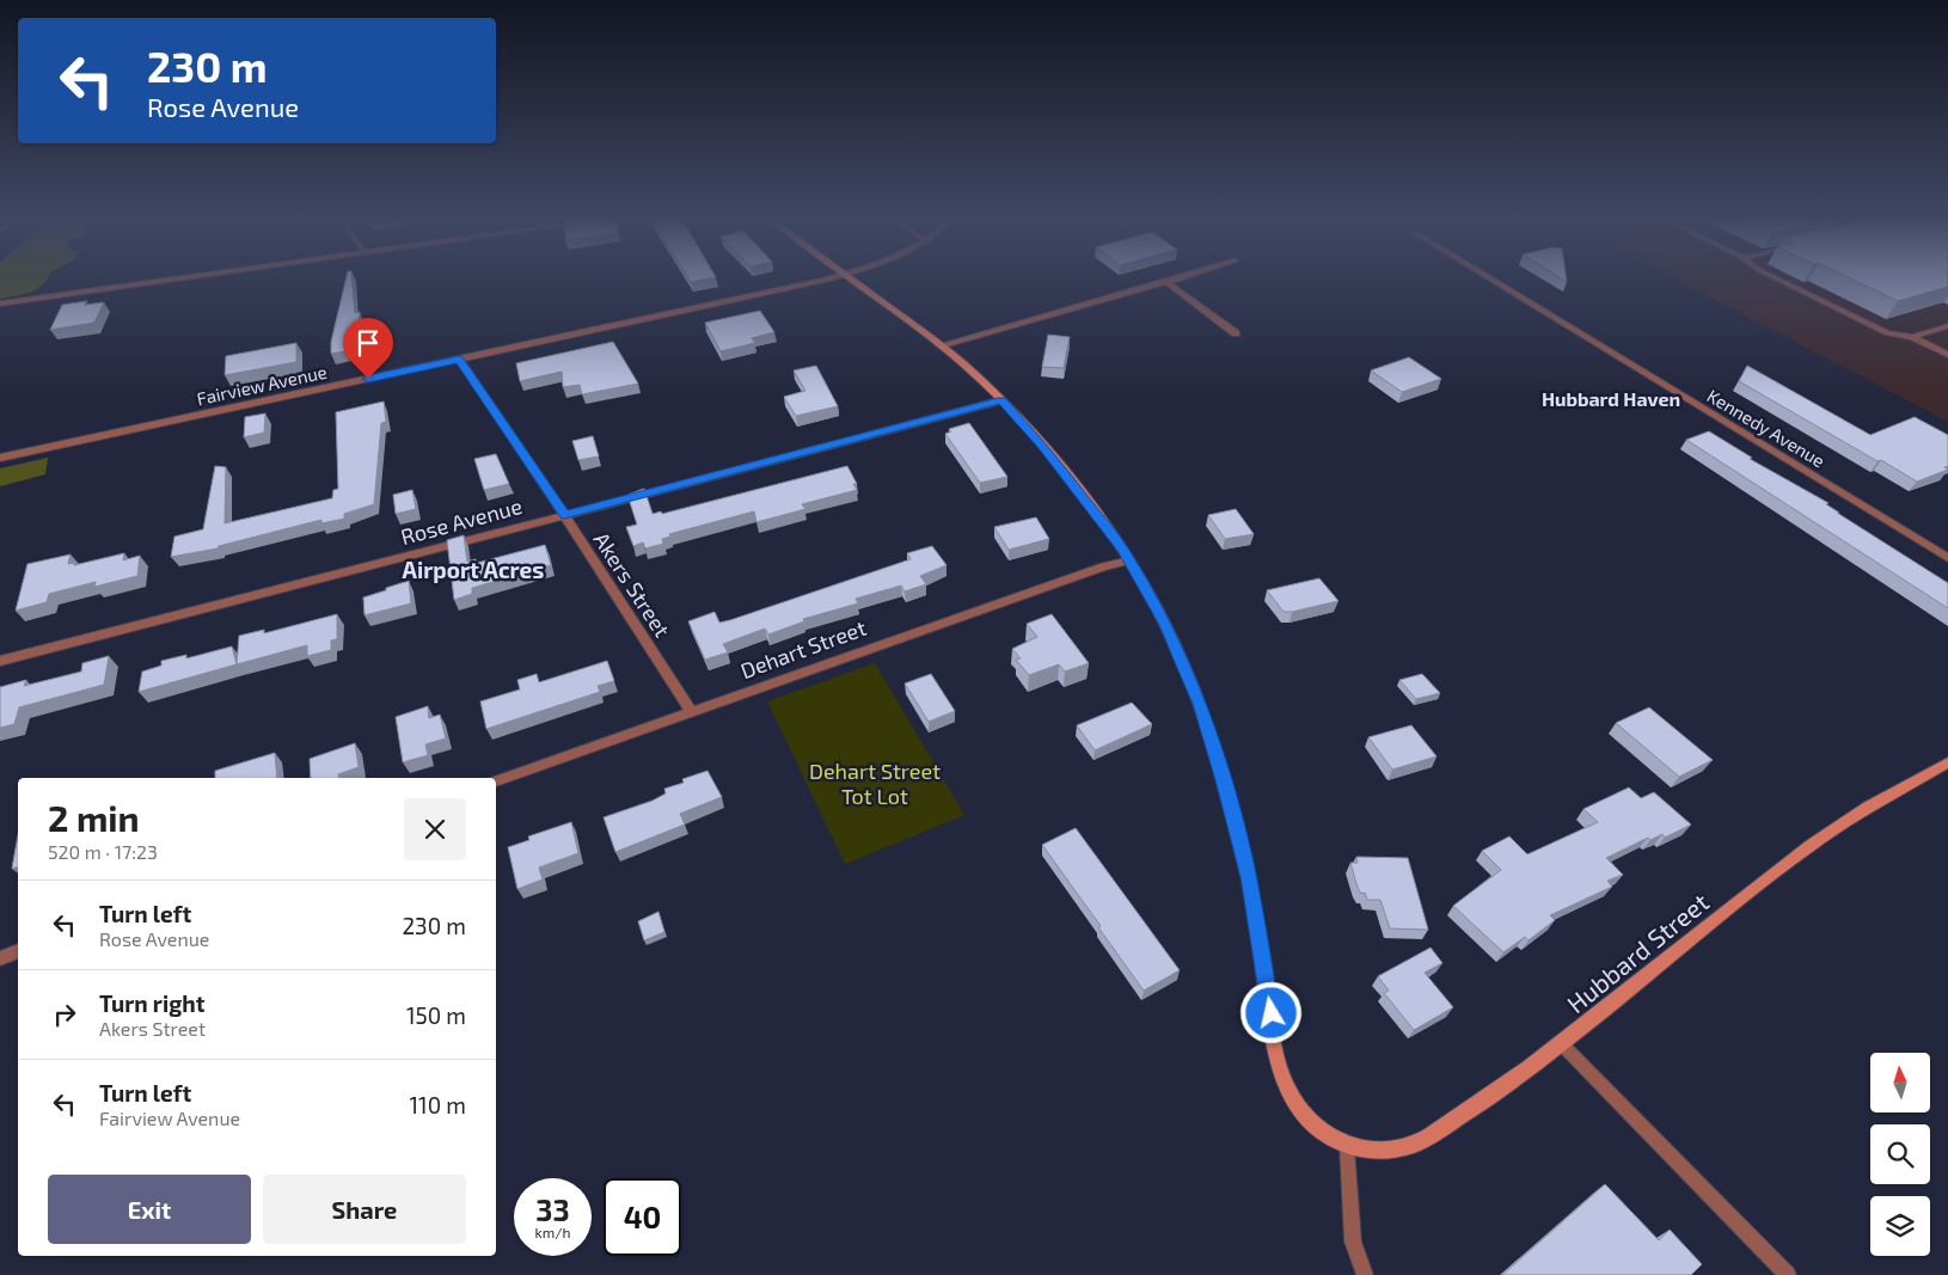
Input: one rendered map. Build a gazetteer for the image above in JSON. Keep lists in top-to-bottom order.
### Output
{
  "streets": {
    "street": [
      "Fairview Avenue",
      "Kennedy Avenue",
      "Rose Avenue",
      "Akers Street",
      "Dehart Street",
      "Hubbard Street"
    ]
  },
  "crossings": [
    ["Fairview Avenue", "Akers Street"],
    ["Rose Avenue", "Akers Street"],
    ["Akers Street", "Dehart Street"]
  ],
  "districts": ["Hubbard Haven", "Airport Acres"],
  "parks": ["Dehart Street Tot Lot"],
  "north": "top",
  "page": {
    "turn": ["230 m", "Rose Avenue"],
    "heading": ["2 min", "520 m · 17:23"],
    "list": [
      {
        "name": "Turn left",
        "note": "Rose Avenue",
        "value": "230 m"
      },
      {
        "name": "Turn right",
        "note": "Akers Street",
        "value": "150 m"
      },
      {
        "name": "Turn left",
        "note": "Fairview Avenue",
        "value": "110 m"
      }
    ],
    "buttons": ["Exit", "Share"],
    "speed": "33 km/h",
    "limit": "40"
  }
}
